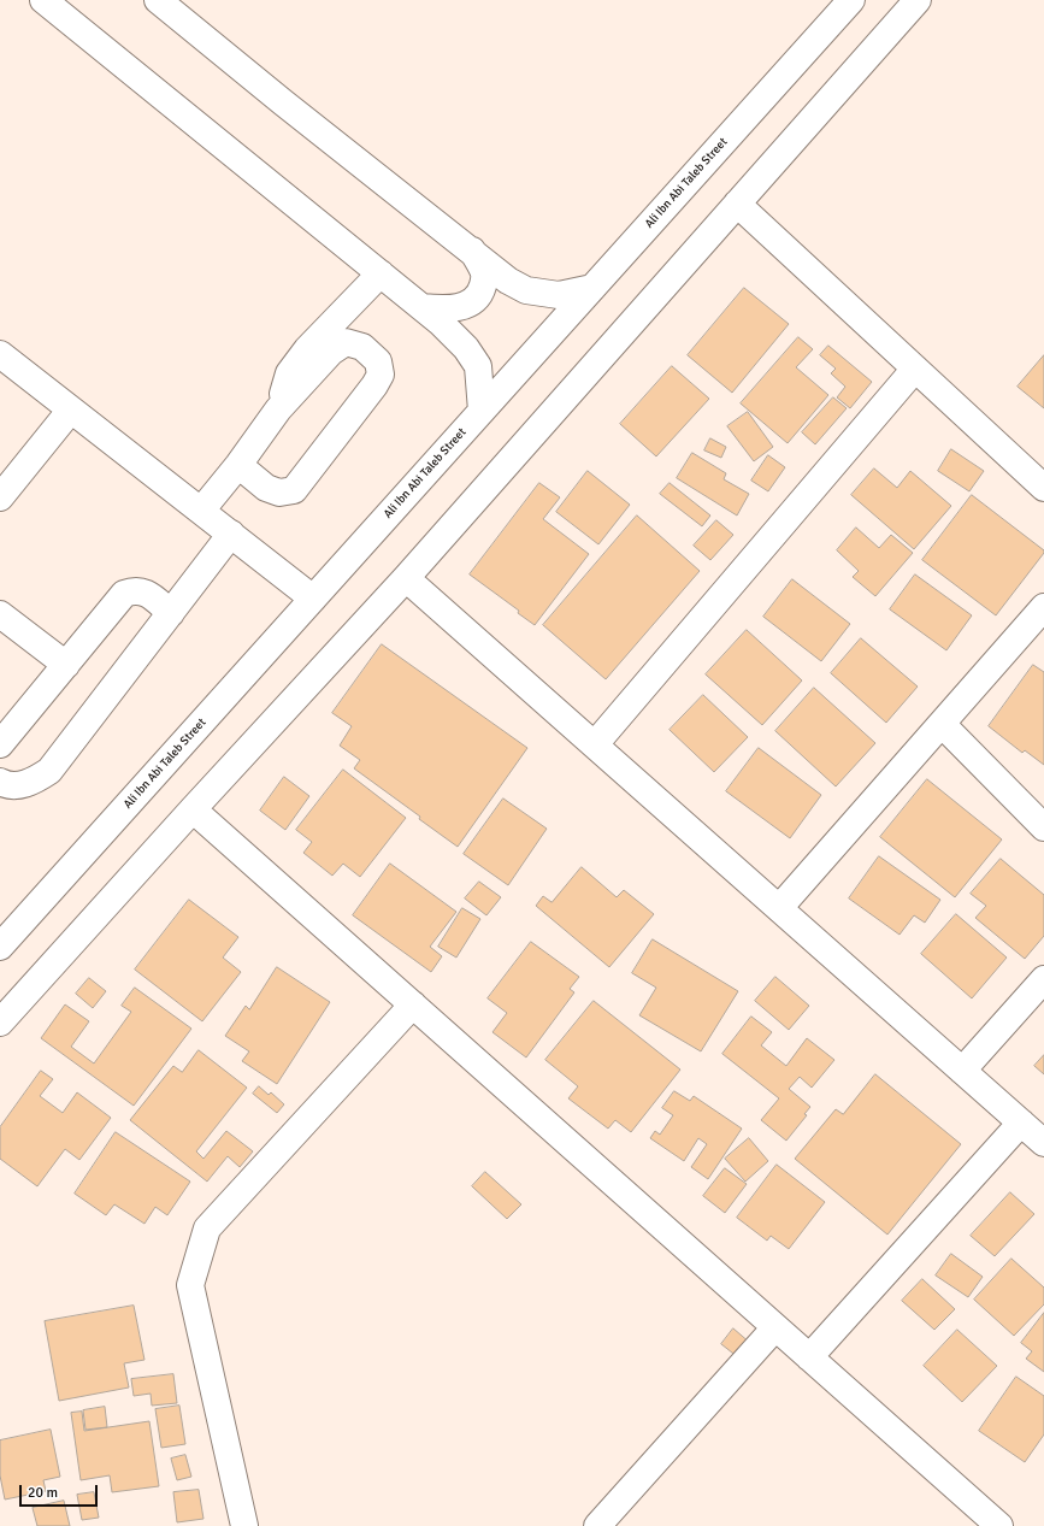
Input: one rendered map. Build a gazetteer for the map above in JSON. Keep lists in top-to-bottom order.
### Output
{
  "streets": {
    "street": ["Ali Ibn Abi Taleb Street"]
  },
  "scale_bar": "20 m"
}
